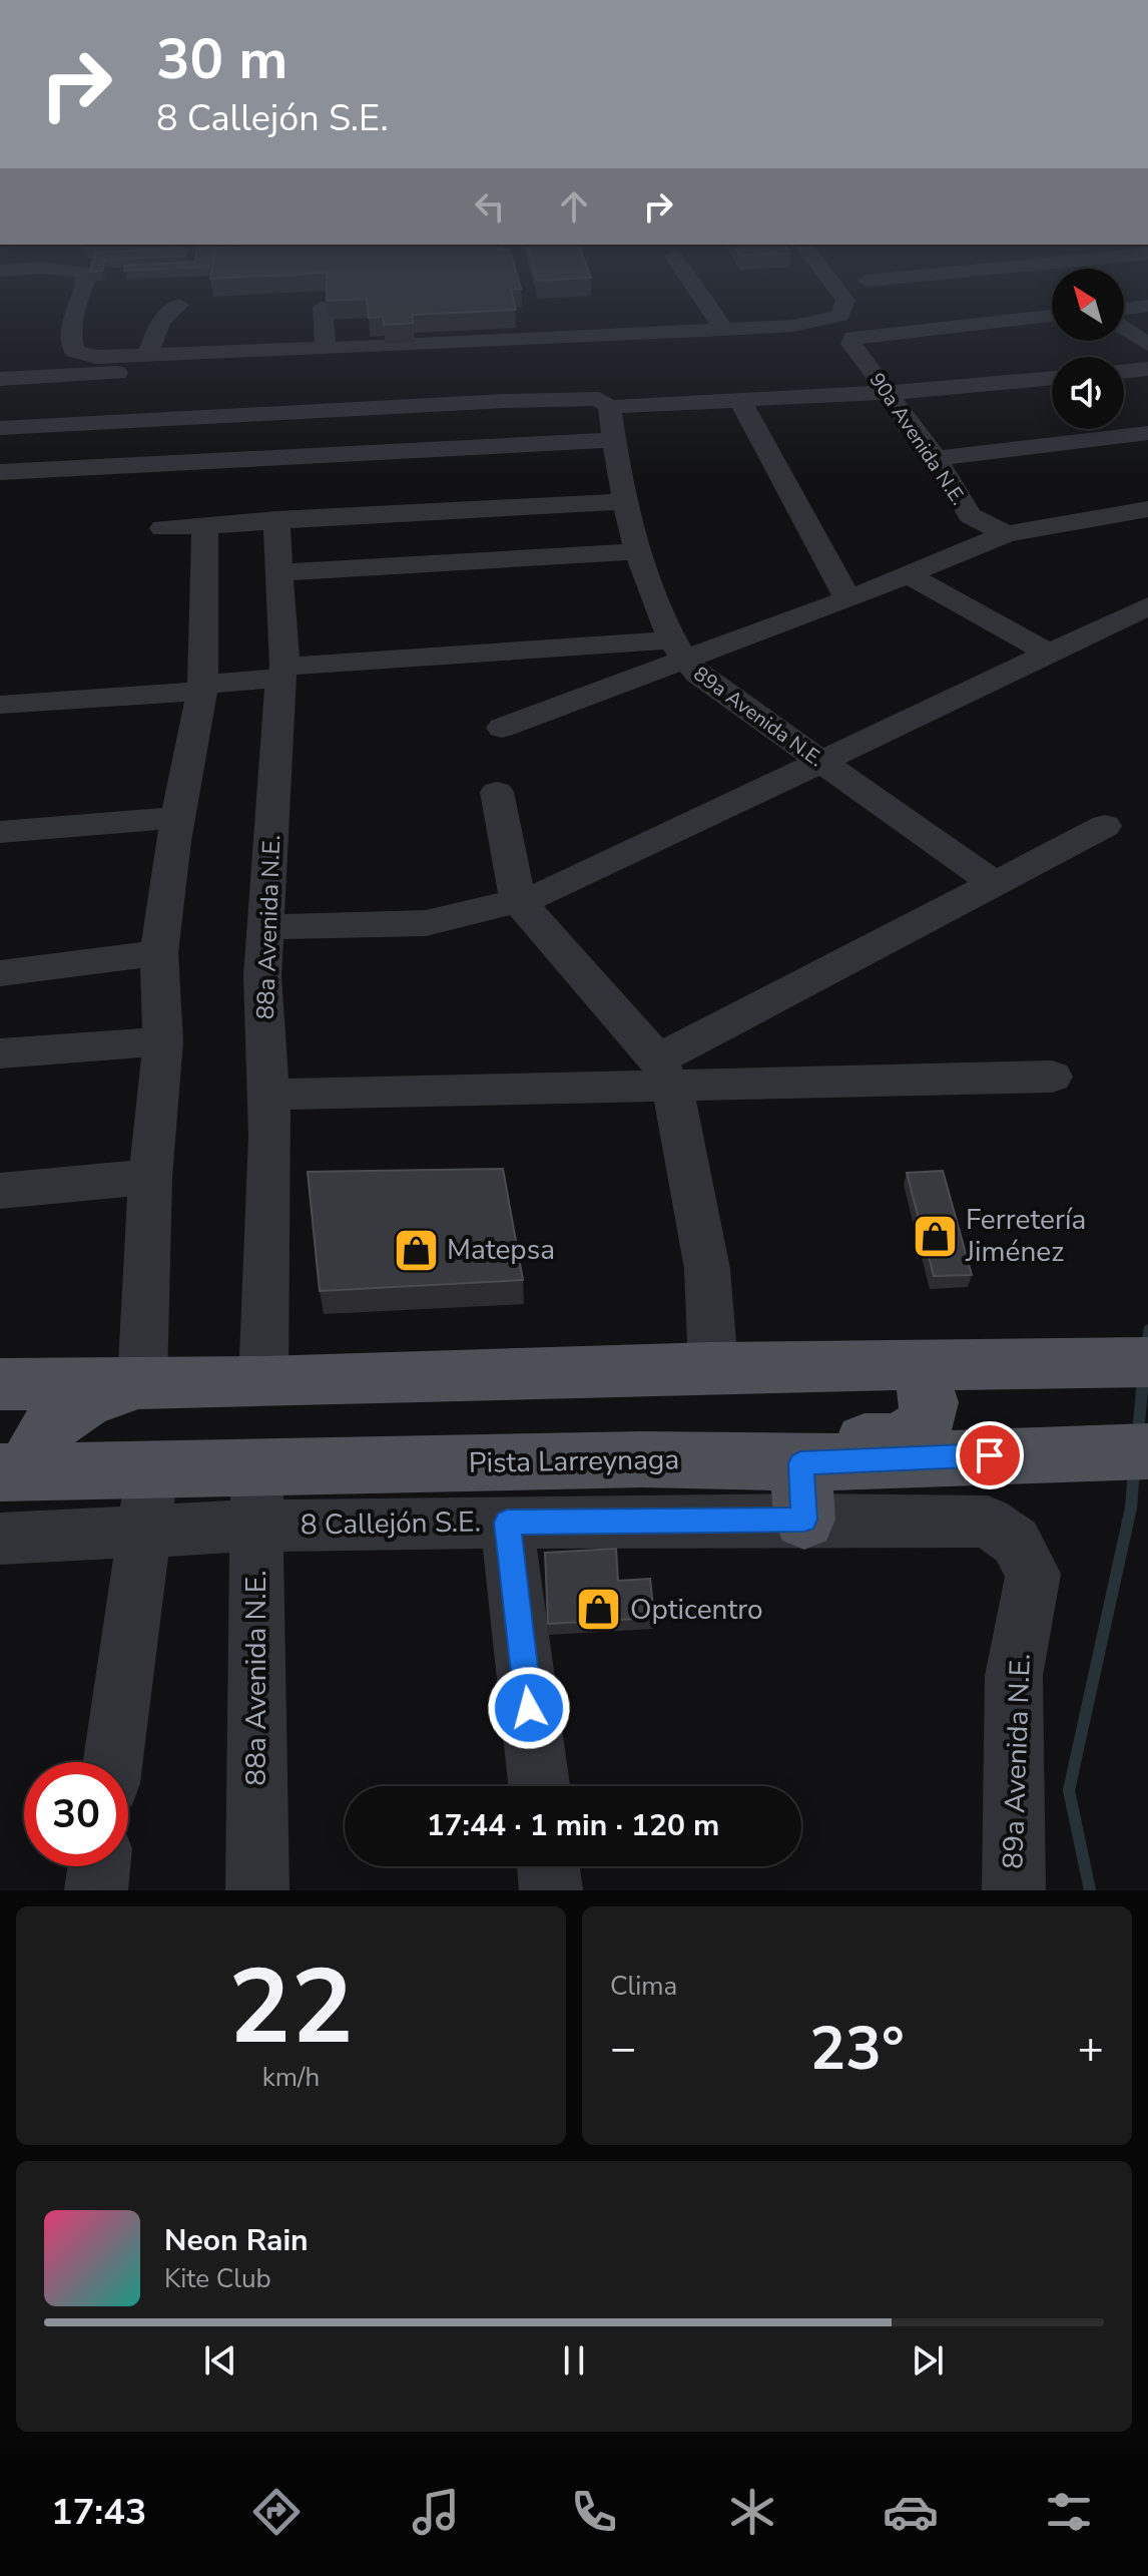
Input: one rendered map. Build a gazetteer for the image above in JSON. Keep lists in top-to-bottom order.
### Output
{
  "streets": {
    "main road": ["Pista Larreynaga"],
    "street": [
      "90a Avenida N.E.",
      "89a Avenida N.E.",
      "88a Avenida N.E.",
      "8 Callejón S.E."
    ]
  },
  "crossings": [
    ["89a Avenida N.E.", "8 Callejón S.E."],
    ["88a Avenida N.E.", "Pista Larreynaga"],
    ["88a Avenida N.E.", "8 Callejón S.E."],
    ["Pista Larreynaga", "8 Callejón S.E."]
  ],
  "places": {
    "shop": ["Ferretería Jiménez", "Matepsa", "Opticentro"]
  },
  "north": "top left",
  "page": {
    "turn": ["30 m", "8 Callejón S.E."],
    "limit": "30",
    "trip": "17:44 · 1 min · 120 m",
    "tile": [
      ["22", "km/h"],
      "Clima"
    ],
    "heat": ["−", "23°", "+"],
    "song": ["Neon Rain", "Kite Club"],
    "tabs": "17:43"
  }
}
